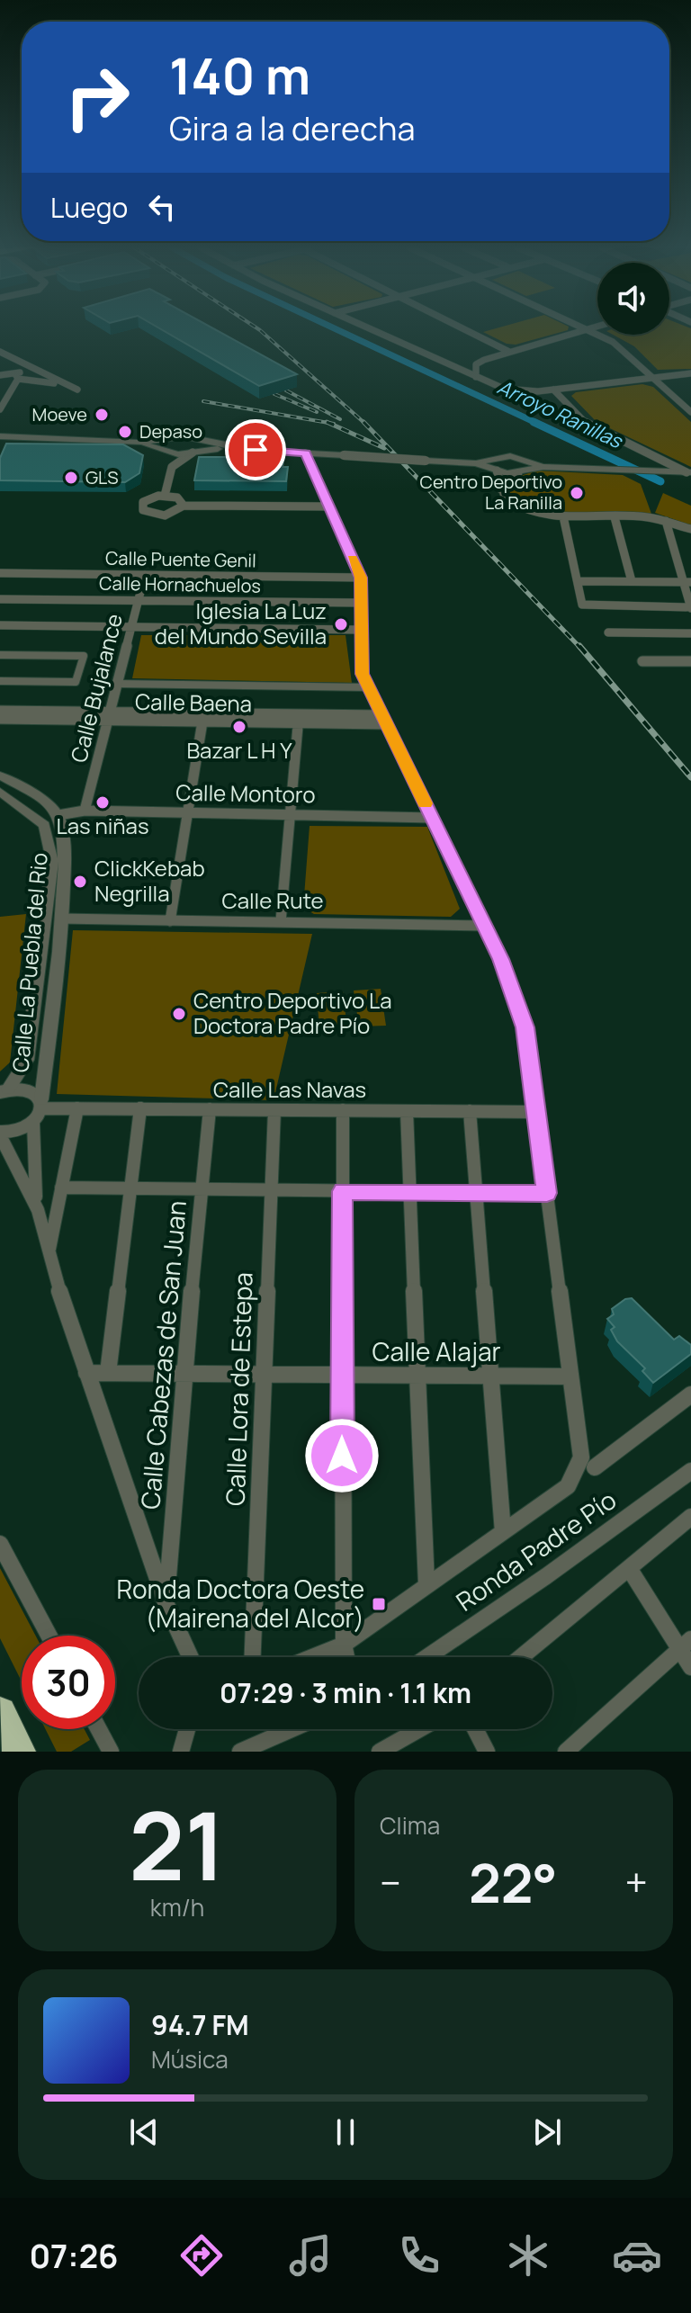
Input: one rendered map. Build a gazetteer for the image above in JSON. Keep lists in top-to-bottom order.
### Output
{
  "streets": {
    "street": [
      "Calle Puente Genil",
      "Calle Hornachuelos",
      "Calle Bujalance",
      "Calle Baena",
      "Calle Montoro",
      "Calle Rute",
      "Calle La Puebla del Rio",
      "Calle Las Navas",
      "Calle Alajar",
      "Calle Cabezas de San Juan",
      "Calle Lora de Estepa",
      "Ronda Padre Pío"
    ]
  },
  "crossings": [
    ["Calle Puente Genil", "Calle Bujalance"],
    ["Calle Hornachuelos", "Calle Bujalance"],
    ["Calle Bujalance", "Calle Baena"],
    ["Calle Bujalance", "Calle Montoro"],
    ["Calle Montoro", "Calle La Puebla del Rio"],
    ["Calle Rute", "Calle La Puebla del Rio"],
    ["Calle La Puebla del Rio", "Calle Las Navas"],
    ["Calle Las Navas", "Calle Cabezas de San Juan"],
    ["Calle Las Navas", "Calle Lora de Estepa"],
    ["Calle Alajar", "Calle Cabezas de San Juan"],
    ["Calle Alajar", "Calle Lora de Estepa"]
  ],
  "water": ["Arroyo Ranillas"],
  "places": {
    "other": [
      "Moeve",
      "Depaso",
      "GLS",
      "Centro Deportivo La Ranilla",
      "Iglesia La Luz del Mundo Sevilla",
      "Bazar L H Y",
      "Las niñas",
      "ClickKebab Negrilla",
      "Centro Deportivo La Doctora Padre Pío"
    ],
    "transit": ["Ronda Doctora Oeste (Mairena del Alcor)"]
  },
  "page": {
    "turn": ["140 m", "Gira a la derecha"],
    "then": "Luego",
    "limit": "30",
    "trip": "07:29 · 3 min · 1.1 km",
    "tile": [
      ["21", "km/h"],
      "Clima"
    ],
    "heat": ["−", "22°", "+"],
    "song": ["94.7 FM", "Música"],
    "tabs": "07:26"
  }
}
